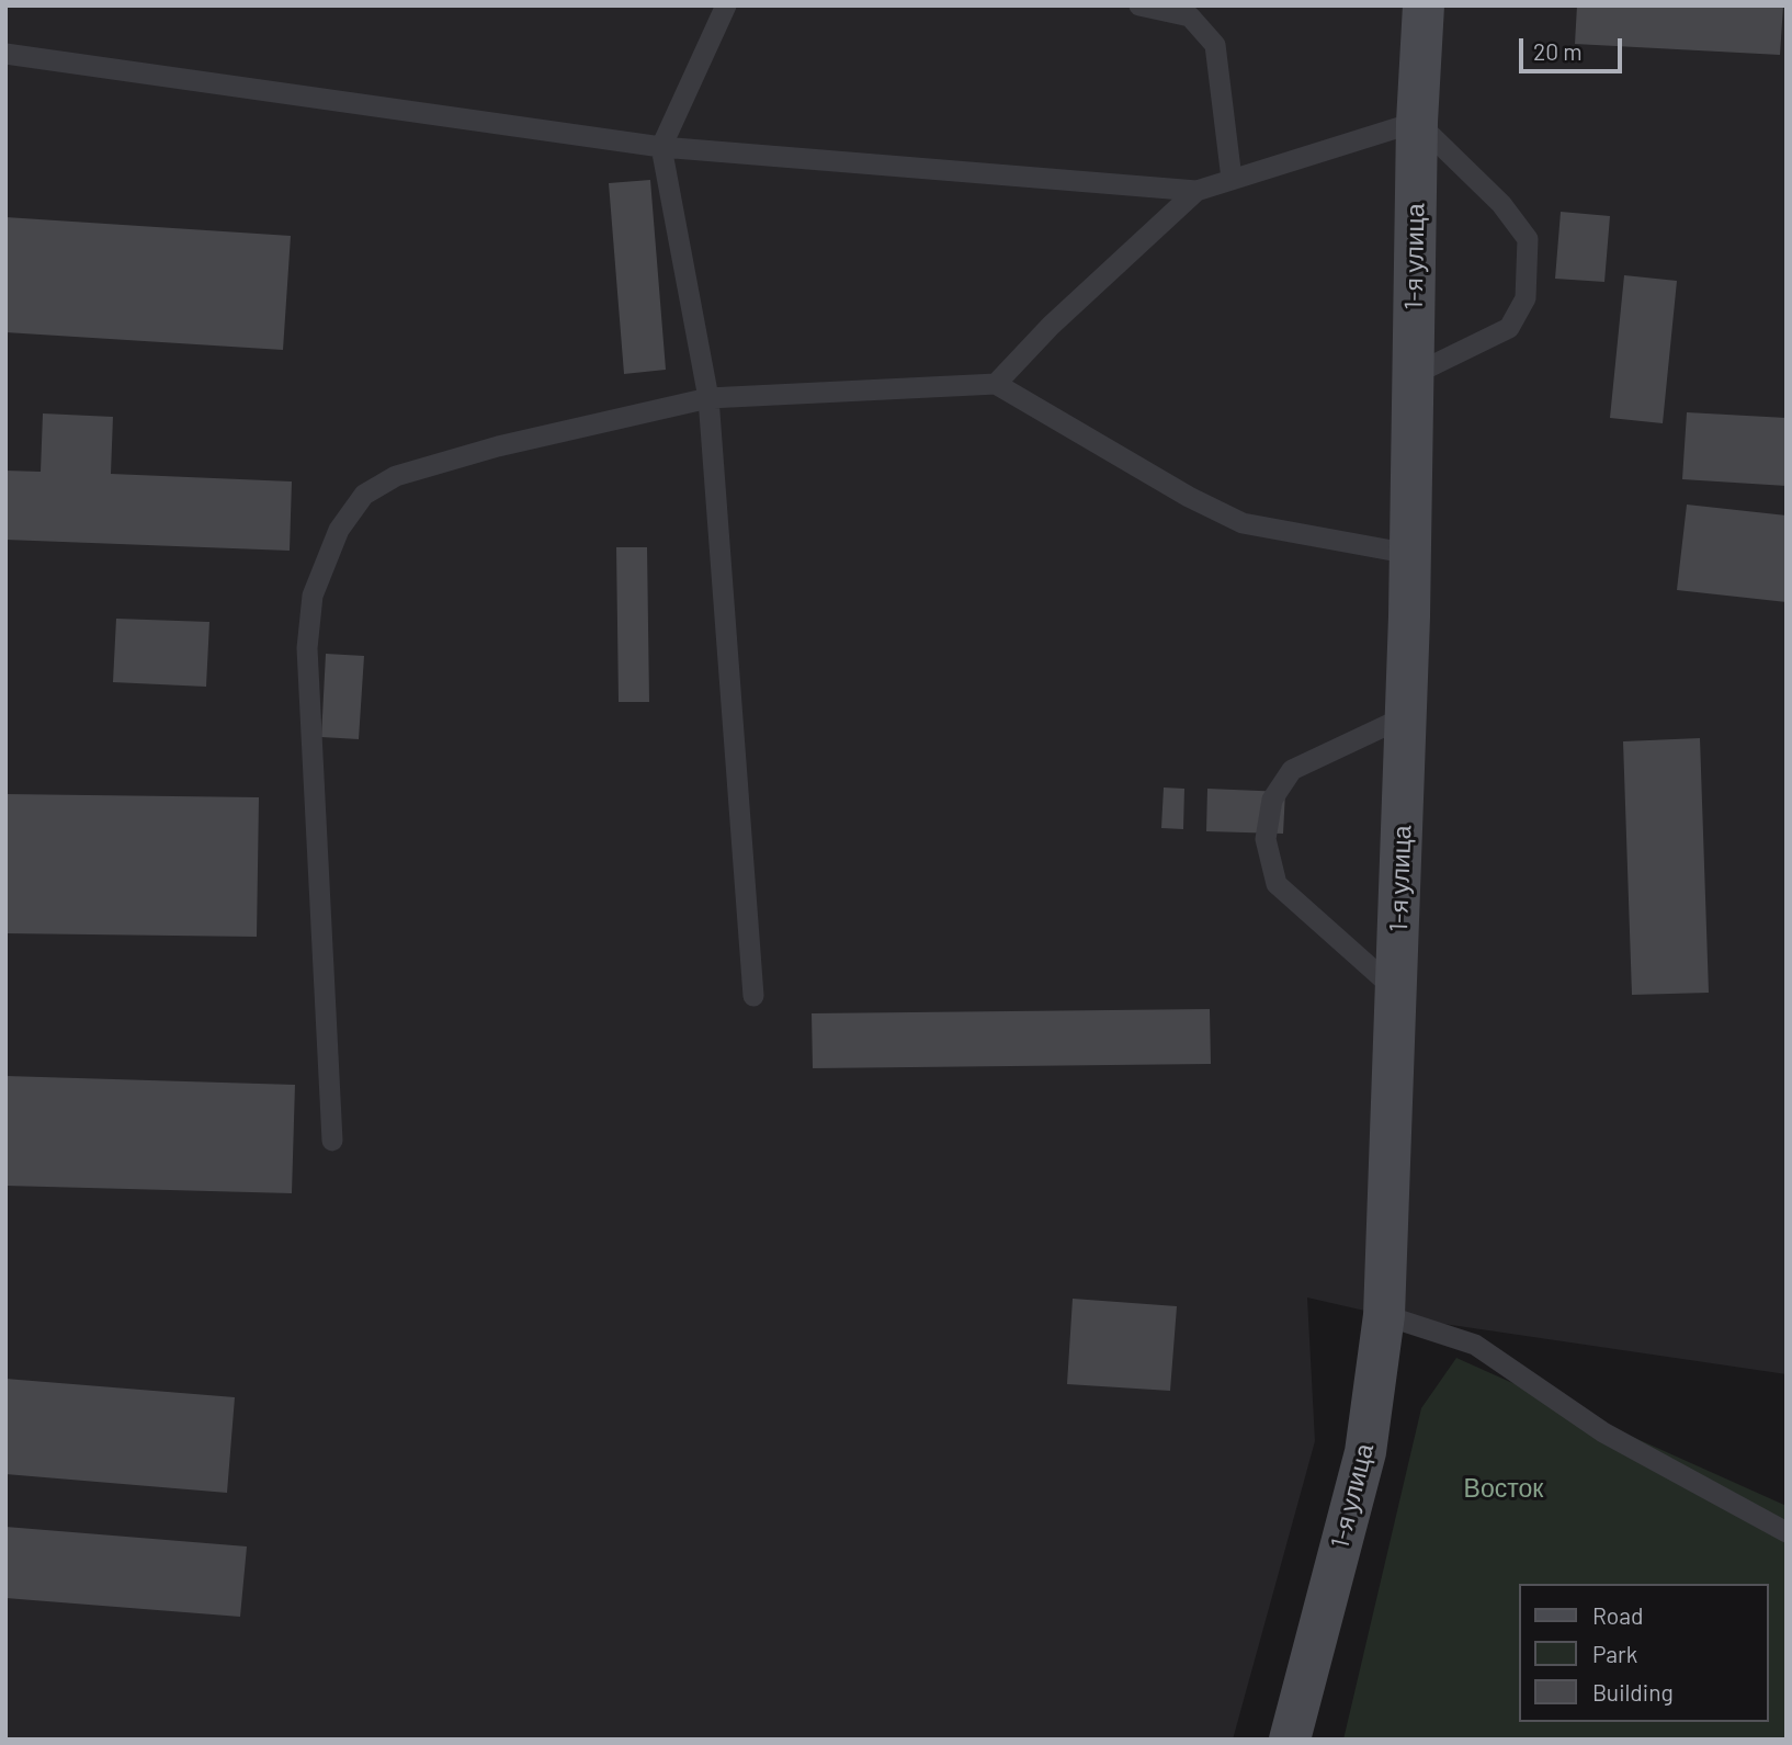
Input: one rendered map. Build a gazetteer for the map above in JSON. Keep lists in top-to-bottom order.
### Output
{
  "streets": {
    "main road": ["1-я улица"]
  },
  "parks": ["Восток"],
  "legend": ["Road", "Park", "Building"],
  "scale_bar": "20 m"
}
